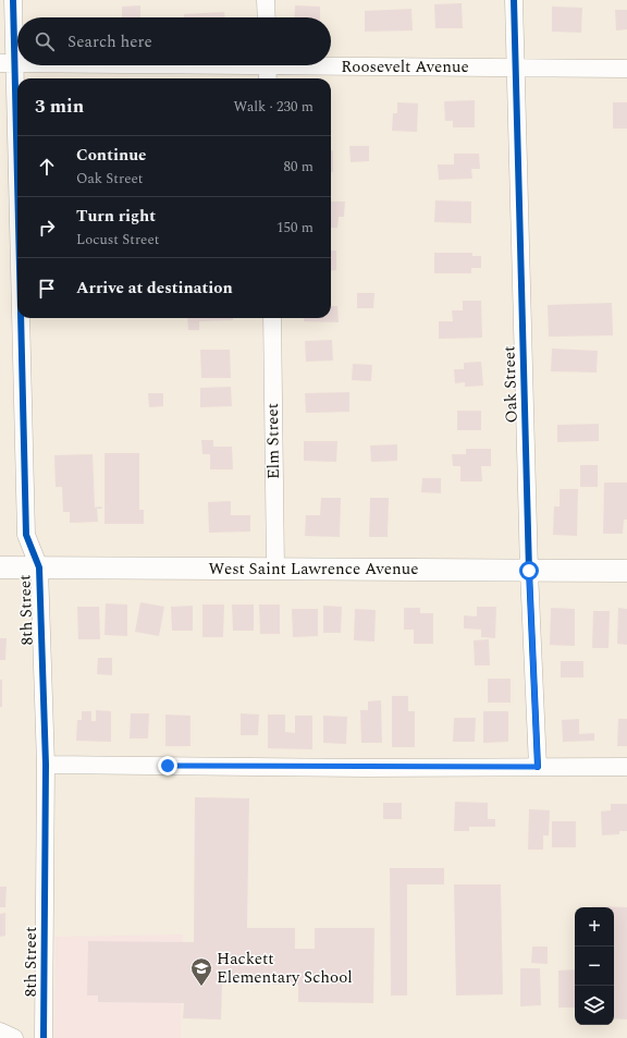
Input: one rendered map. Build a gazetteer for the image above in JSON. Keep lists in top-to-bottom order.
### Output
{
  "streets": {
    "street": [
      "Roosevelt Avenue",
      "Oak Street",
      "Elm Street",
      "West Saint Lawrence Avenue",
      "8th Street"
    ]
  },
  "crossings": [
    ["Roosevelt Avenue", "Oak Street"],
    ["Roosevelt Avenue", "8th Street"],
    ["Oak Street", "West Saint Lawrence Avenue"],
    ["Elm Street", "West Saint Lawrence Avenue"],
    ["West Saint Lawrence Avenue", "8th Street"]
  ],
  "places": {
    "school or university": ["Hackett Elementary School"]
  },
  "page": {
    "search": "Search here",
    "heading": ["3 min", "Walk · 230 m"],
    "list": [
      ["Continue", "Oak Street", "80 m"],
      ["Turn right", "Locust Street", "150 m"],
      "Arrive at destination"
    ],
    "map_buttons": ["+", "−"]
  }
}
